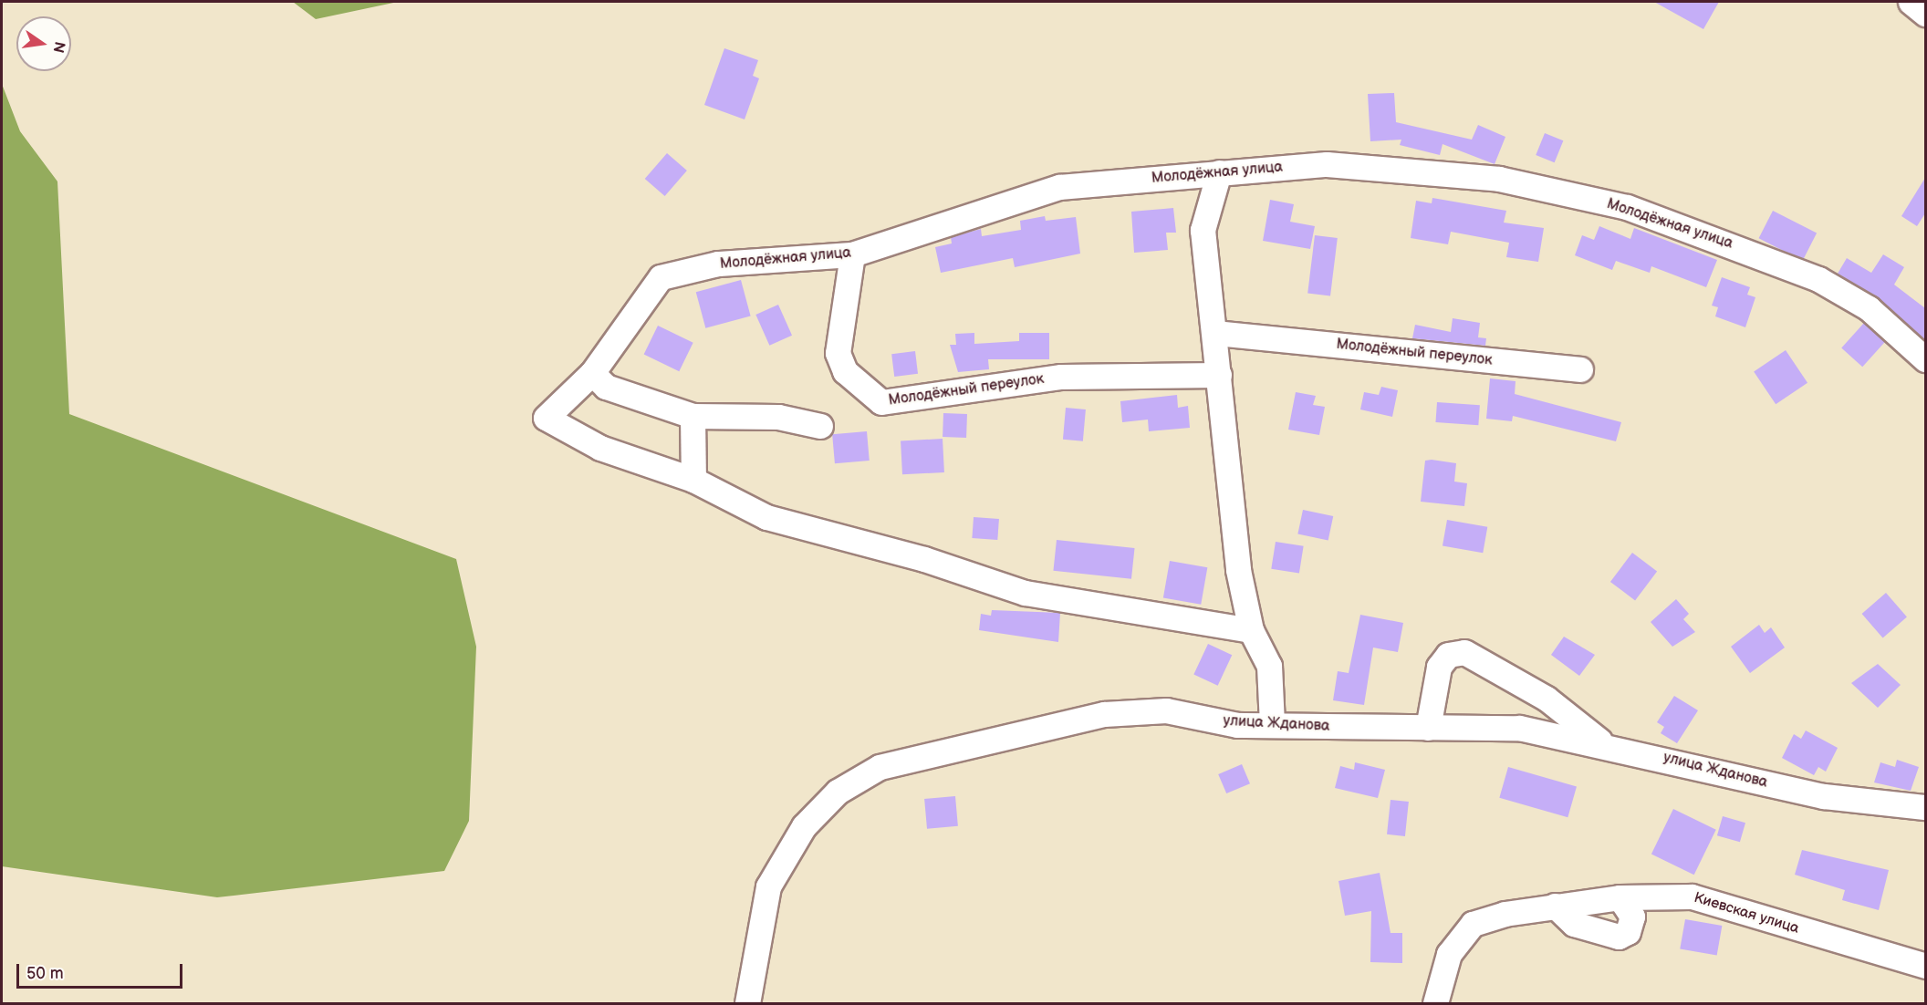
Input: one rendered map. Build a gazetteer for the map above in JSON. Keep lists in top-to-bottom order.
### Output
{
  "streets": {
    "street": [
      "Молодёжная улица",
      "Молодёжный переулок",
      "улица Жданова",
      "Киевская улица"
    ]
  },
  "crossings": [
    ["Молодёжная улица", "Молодёжный переулок"]
  ],
  "scale_bar": "50 m",
  "north": "right"
}
